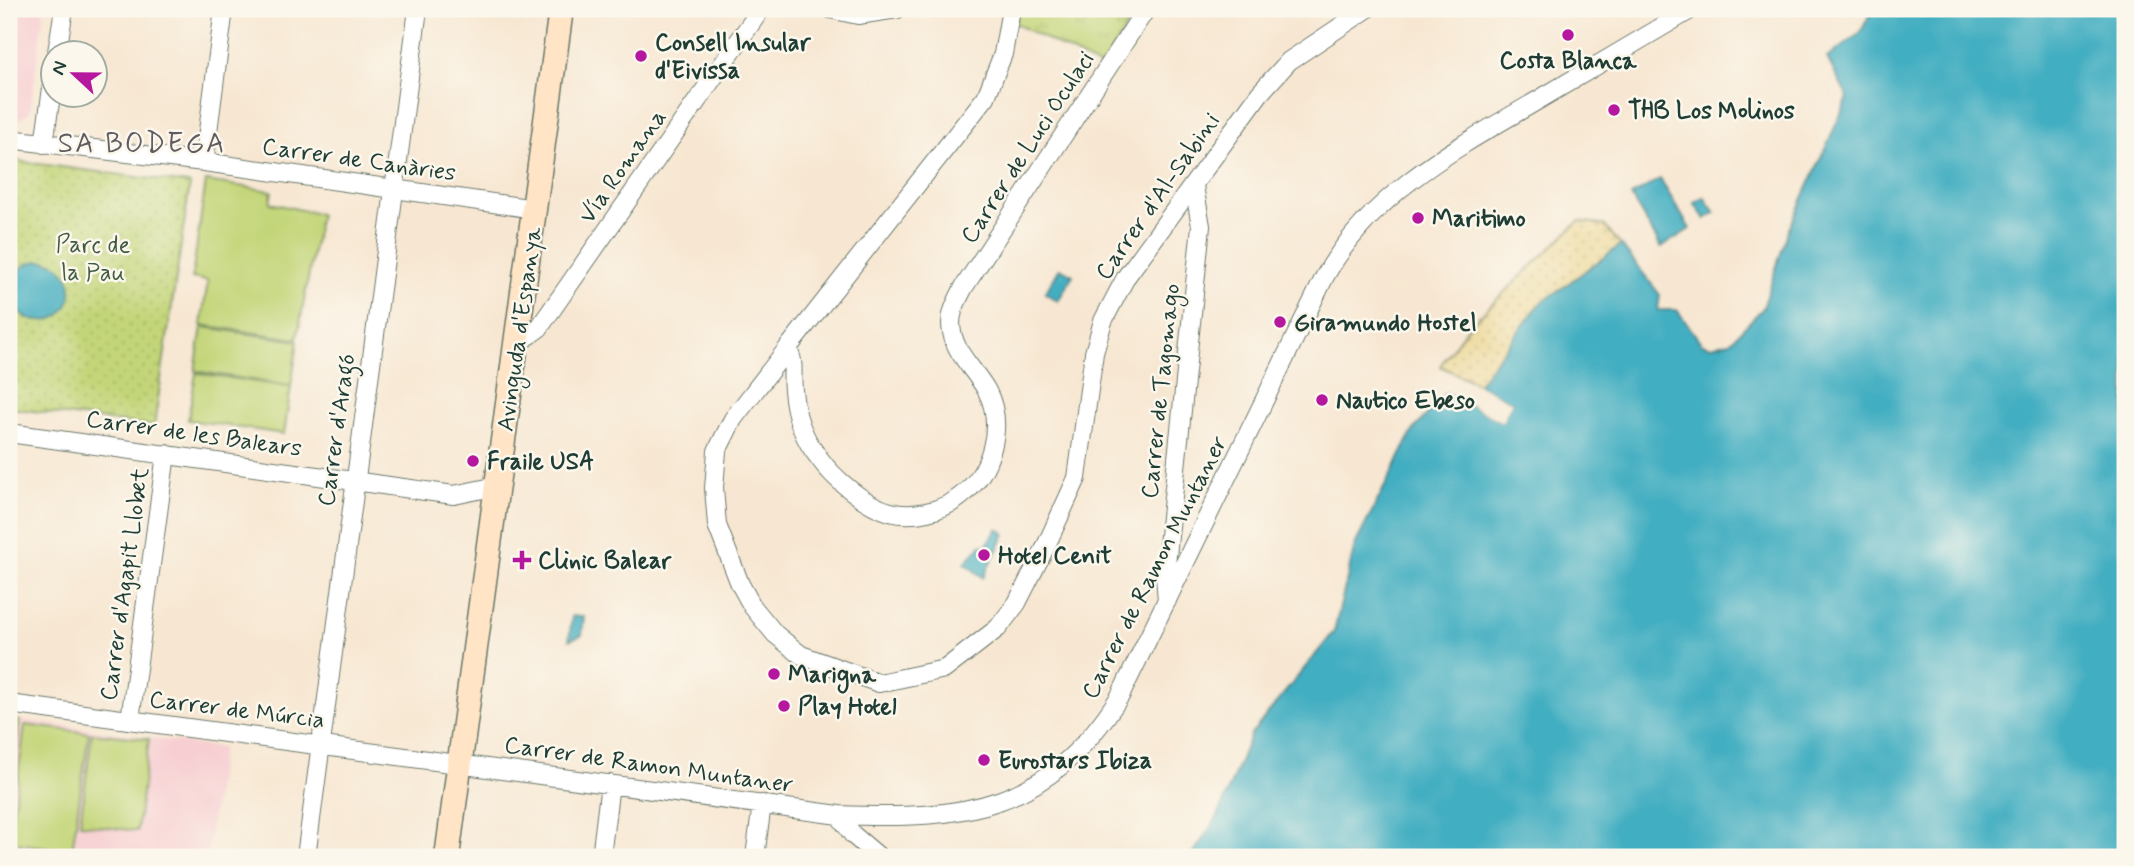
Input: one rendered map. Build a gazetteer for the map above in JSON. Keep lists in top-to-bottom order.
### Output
{
  "streets": {
    "street": [
      "Carrer de Luci Oculaci",
      "Carrer de Canàries",
      "Vía Romana",
      "Carrer d'Al-Sabini",
      "Avinguda d'Espanya",
      "Carrer de Tagomago",
      "Carrer d'Aragó",
      "Carrer de les Balears",
      "Carrer de Ramon Muntaner",
      "Carrer d'Agapit Llobet",
      "Carrer de Múrcia"
    ]
  },
  "crossings": [
    ["Carrer de Luci Oculaci", "Carrer d'Al-Sabini"],
    ["Carrer de Canàries", "Avinguda d'Espanya"],
    ["Carrer de Canàries", "Carrer d'Aragó"],
    ["Vía Romana", "Avinguda d'Espanya"],
    ["Carrer d'Al-Sabini", "Carrer de Tagomago"],
    ["Avinguda d'Espanya", "Carrer de les Balears"],
    ["Avinguda d'Espanya", "Carrer de Ramon Muntaner"],
    ["Avinguda d'Espanya", "Carrer de Múrcia"],
    ["Carrer de Tagomago", "Carrer de Ramon Muntaner"],
    ["Carrer d'Aragó", "Carrer de les Balears"],
    ["Carrer d'Aragó", "Carrer de Múrcia"],
    ["Carrer de les Balears", "Carrer d'Agapit Llobet"],
    ["Carrer de Ramon Muntaner", "Carrer de Múrcia"],
    ["Carrer d'Agapit Llobet", "Carrer de Múrcia"]
  ],
  "districts": ["SA BODEGA"],
  "parks": ["Parc de la Pau"],
  "places": {
    "other": [
      "Costa Blanca",
      "Consell Insular d'Eivissa",
      "THB Los Molinos",
      "Maritimo",
      "Giramundo Hostel",
      "Nautico Ebeso",
      "Fraile USA",
      "Hotel Cenit",
      "Marigna",
      "Play Hotel",
      "Eurostars Ibiza"
    ],
    "health": ["Clinic Balear"]
  },
  "north": "left"
}
